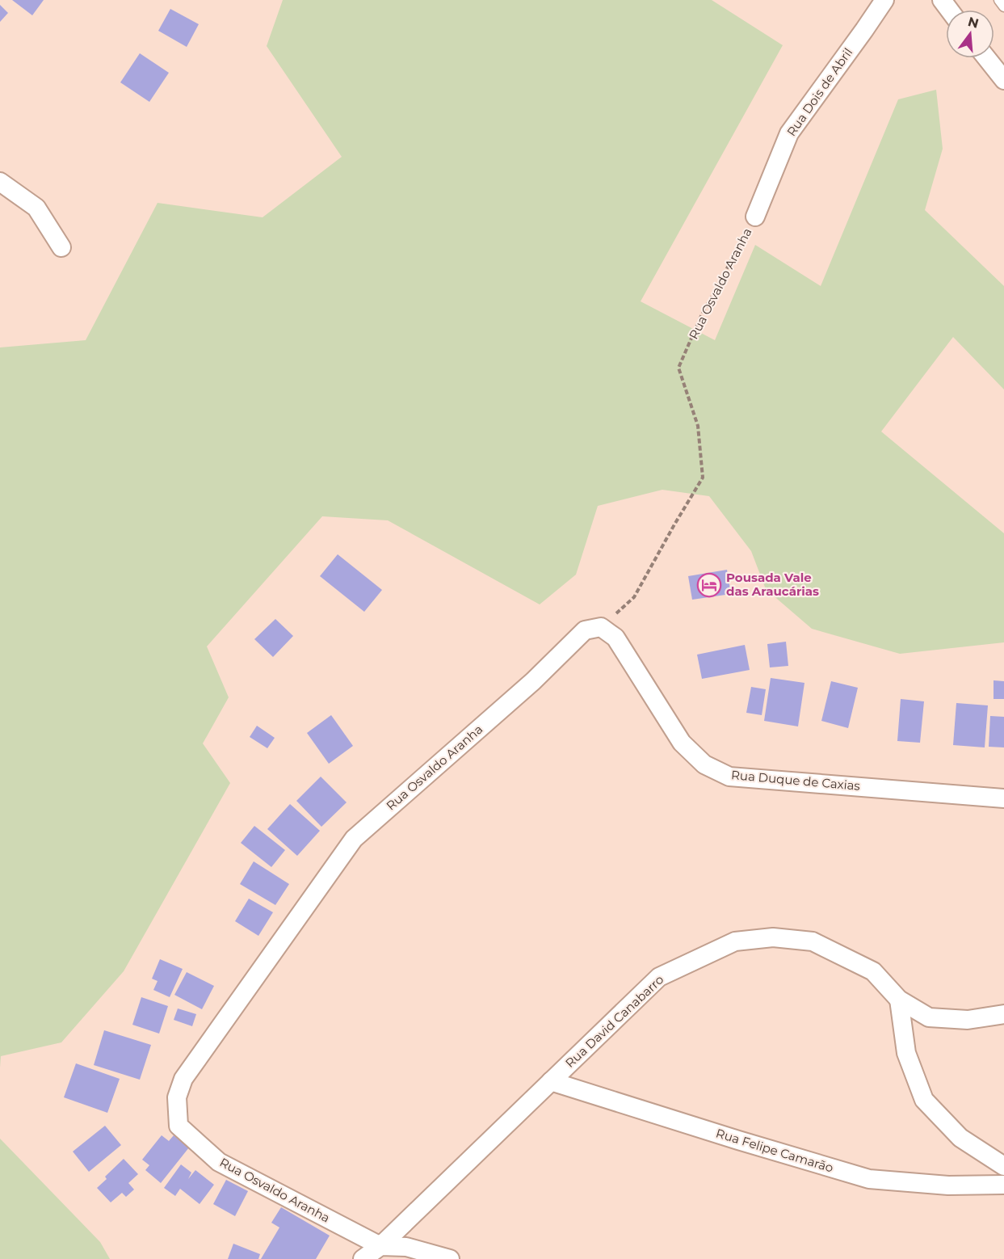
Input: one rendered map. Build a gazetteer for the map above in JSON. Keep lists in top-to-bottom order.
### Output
{
  "streets": {
    "street": [
      "Rua Dois de Abril",
      "Rua Osvaldo Aranha",
      "Rua Duque de Caxias",
      "Rua David Canabarro",
      "Rua Felipe Camarão"
    ]
  },
  "crossings": [
    ["Rua Dois de Abril", "Rua Osvaldo Aranha"],
    ["Rua Osvaldo Aranha", "Rua Duque de Caxias"],
    ["Rua Osvaldo Aranha", "Rua David Canabarro"],
    ["Rua David Canabarro", "Rua Felipe Camarão"]
  ],
  "places": {
    "hotel": ["Pousada Vale das Araucárias"]
  },
  "north": "top"
}
